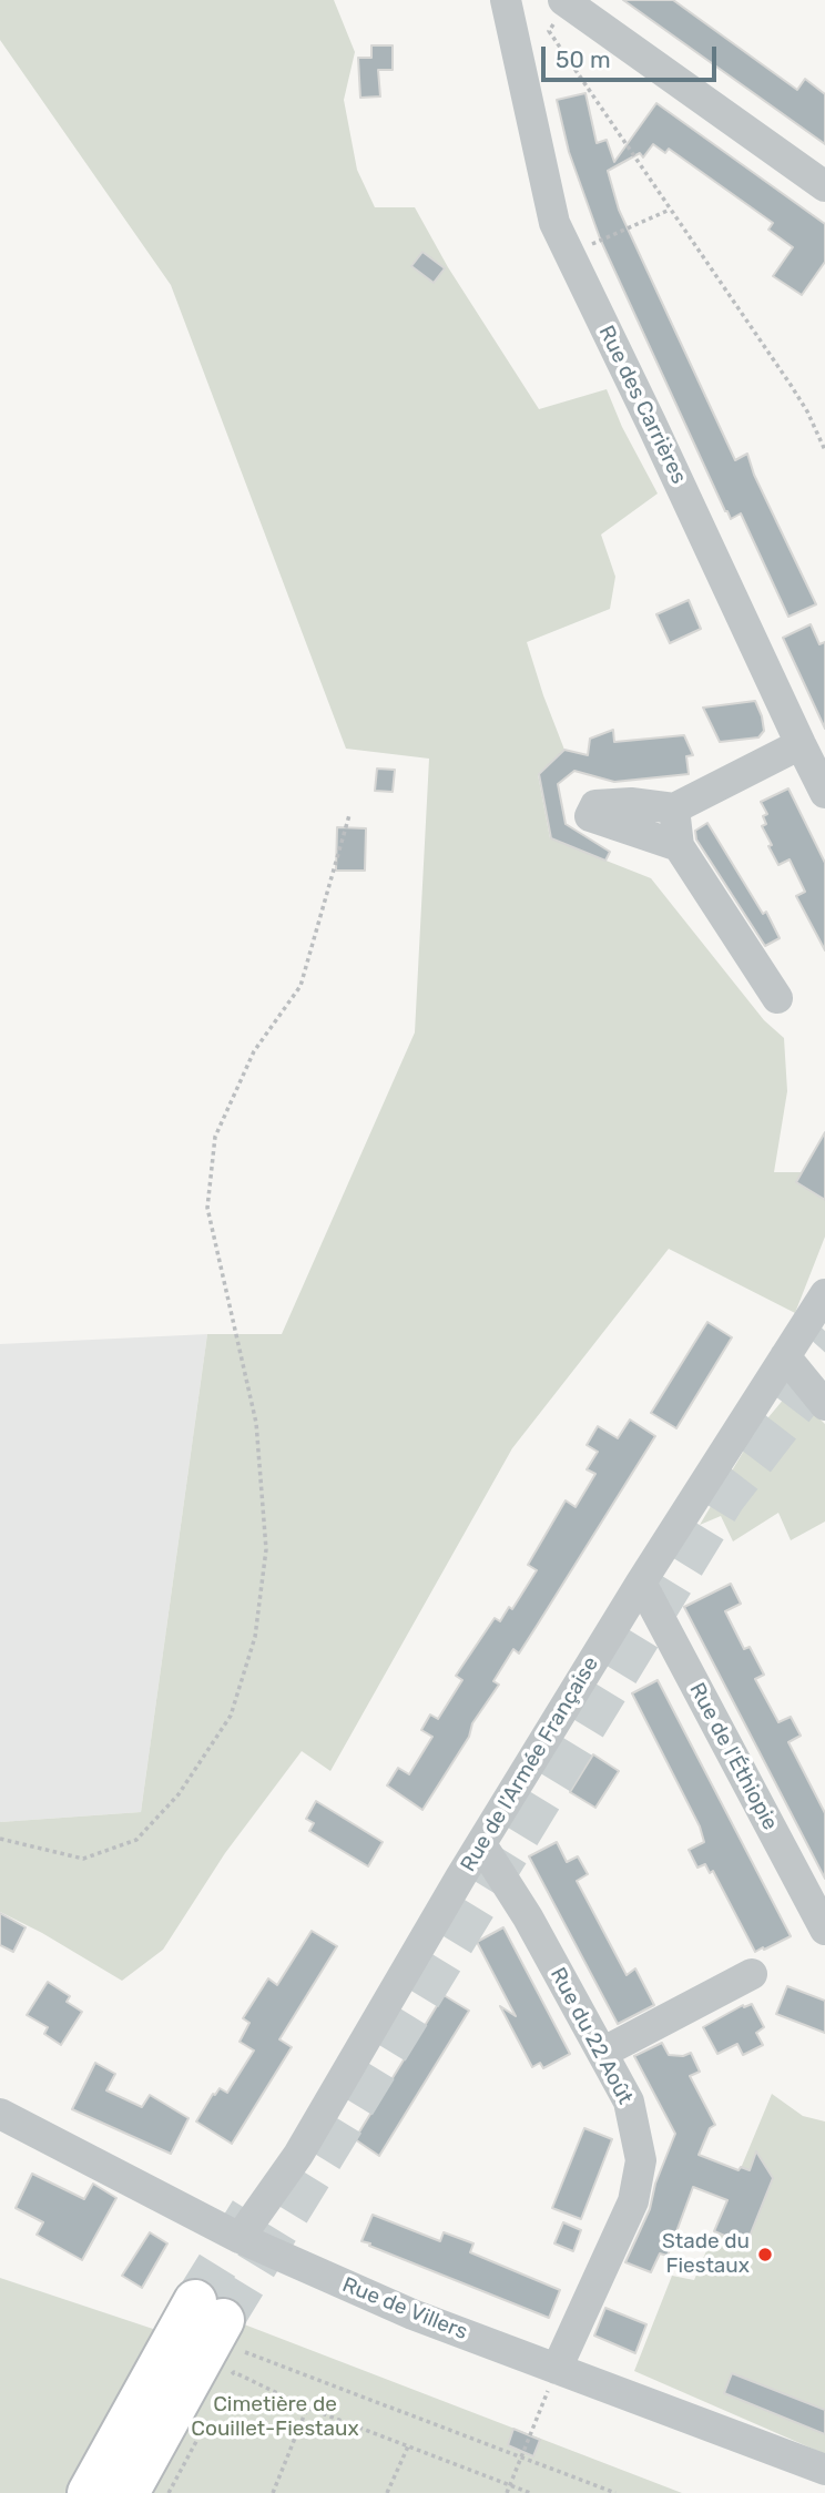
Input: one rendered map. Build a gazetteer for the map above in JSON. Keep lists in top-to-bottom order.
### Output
{
  "streets": {
    "street": [
      "Rue des Carrières",
      "Rue de l'Éthiopie",
      "Rue de l'Armée Française",
      "Rue du 22 Août",
      "Rue de Villers"
    ]
  },
  "crossings": [
    ["Rue de l'Éthiopie", "Rue de l'Armée Française"],
    ["Rue de l'Armée Française", "Rue du 22 Août"],
    ["Rue de l'Armée Française", "Rue de Villers"],
    ["Rue du 22 Août", "Rue de Villers"]
  ],
  "parks": ["Cimetière de Couillet-Fiestaux"],
  "places": ["Stade du Fiestaux"],
  "scale_bar": "50 m"
}
